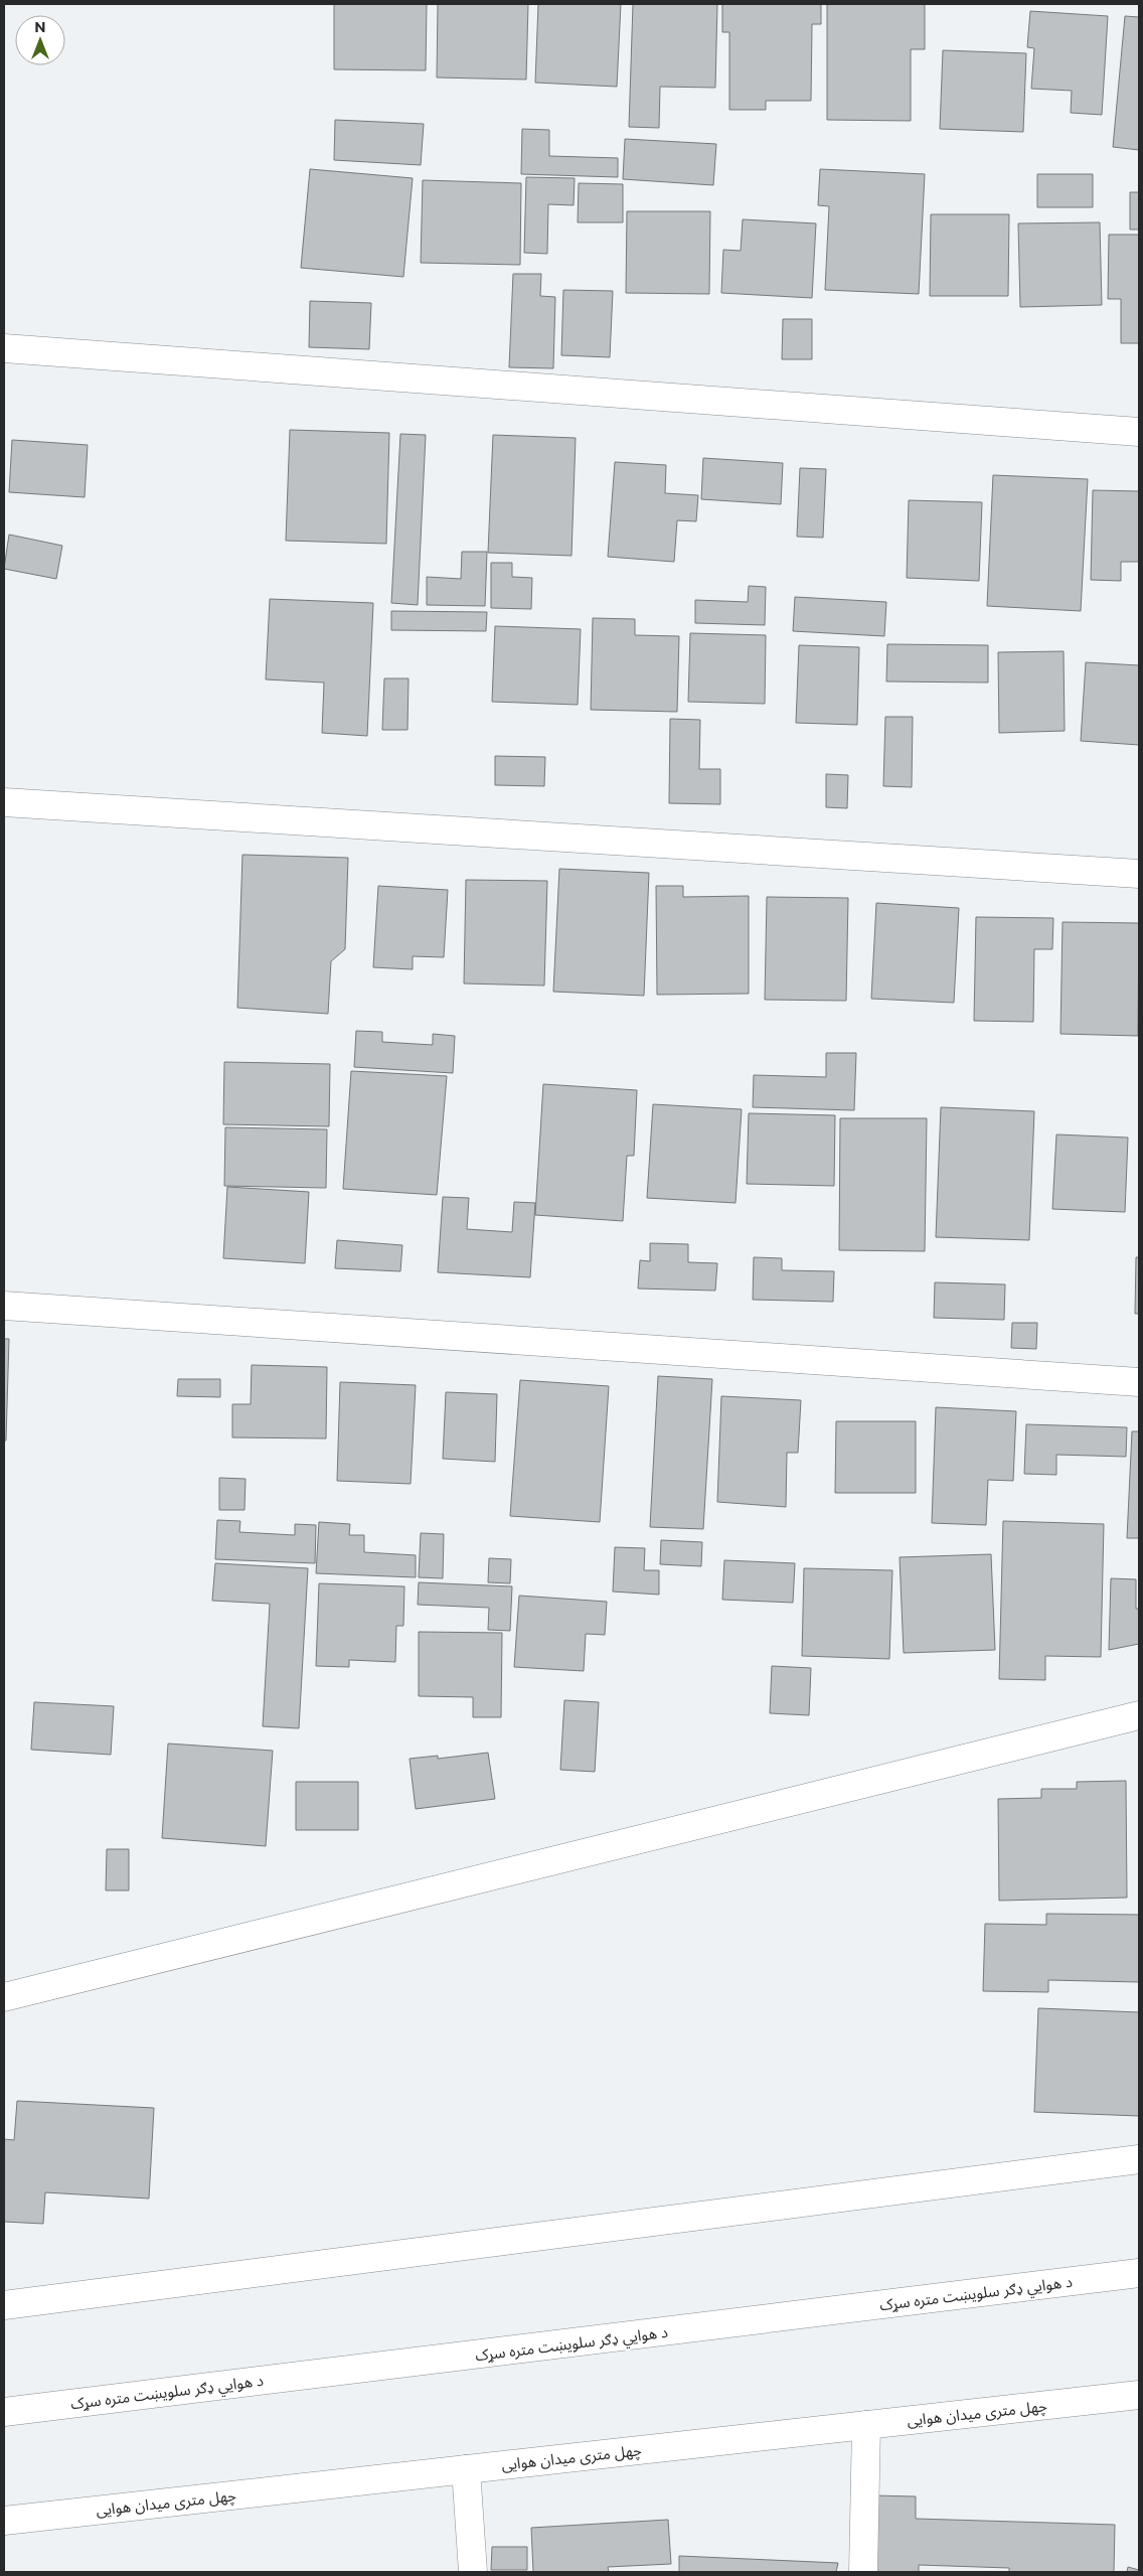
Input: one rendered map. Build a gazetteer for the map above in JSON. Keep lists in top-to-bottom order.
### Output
{
  "streets": {
    "street": ["د هوايي ډګر سلویښت متره سړک", "چهل متری میدان هوایی"]
  },
  "north": "top"
}
